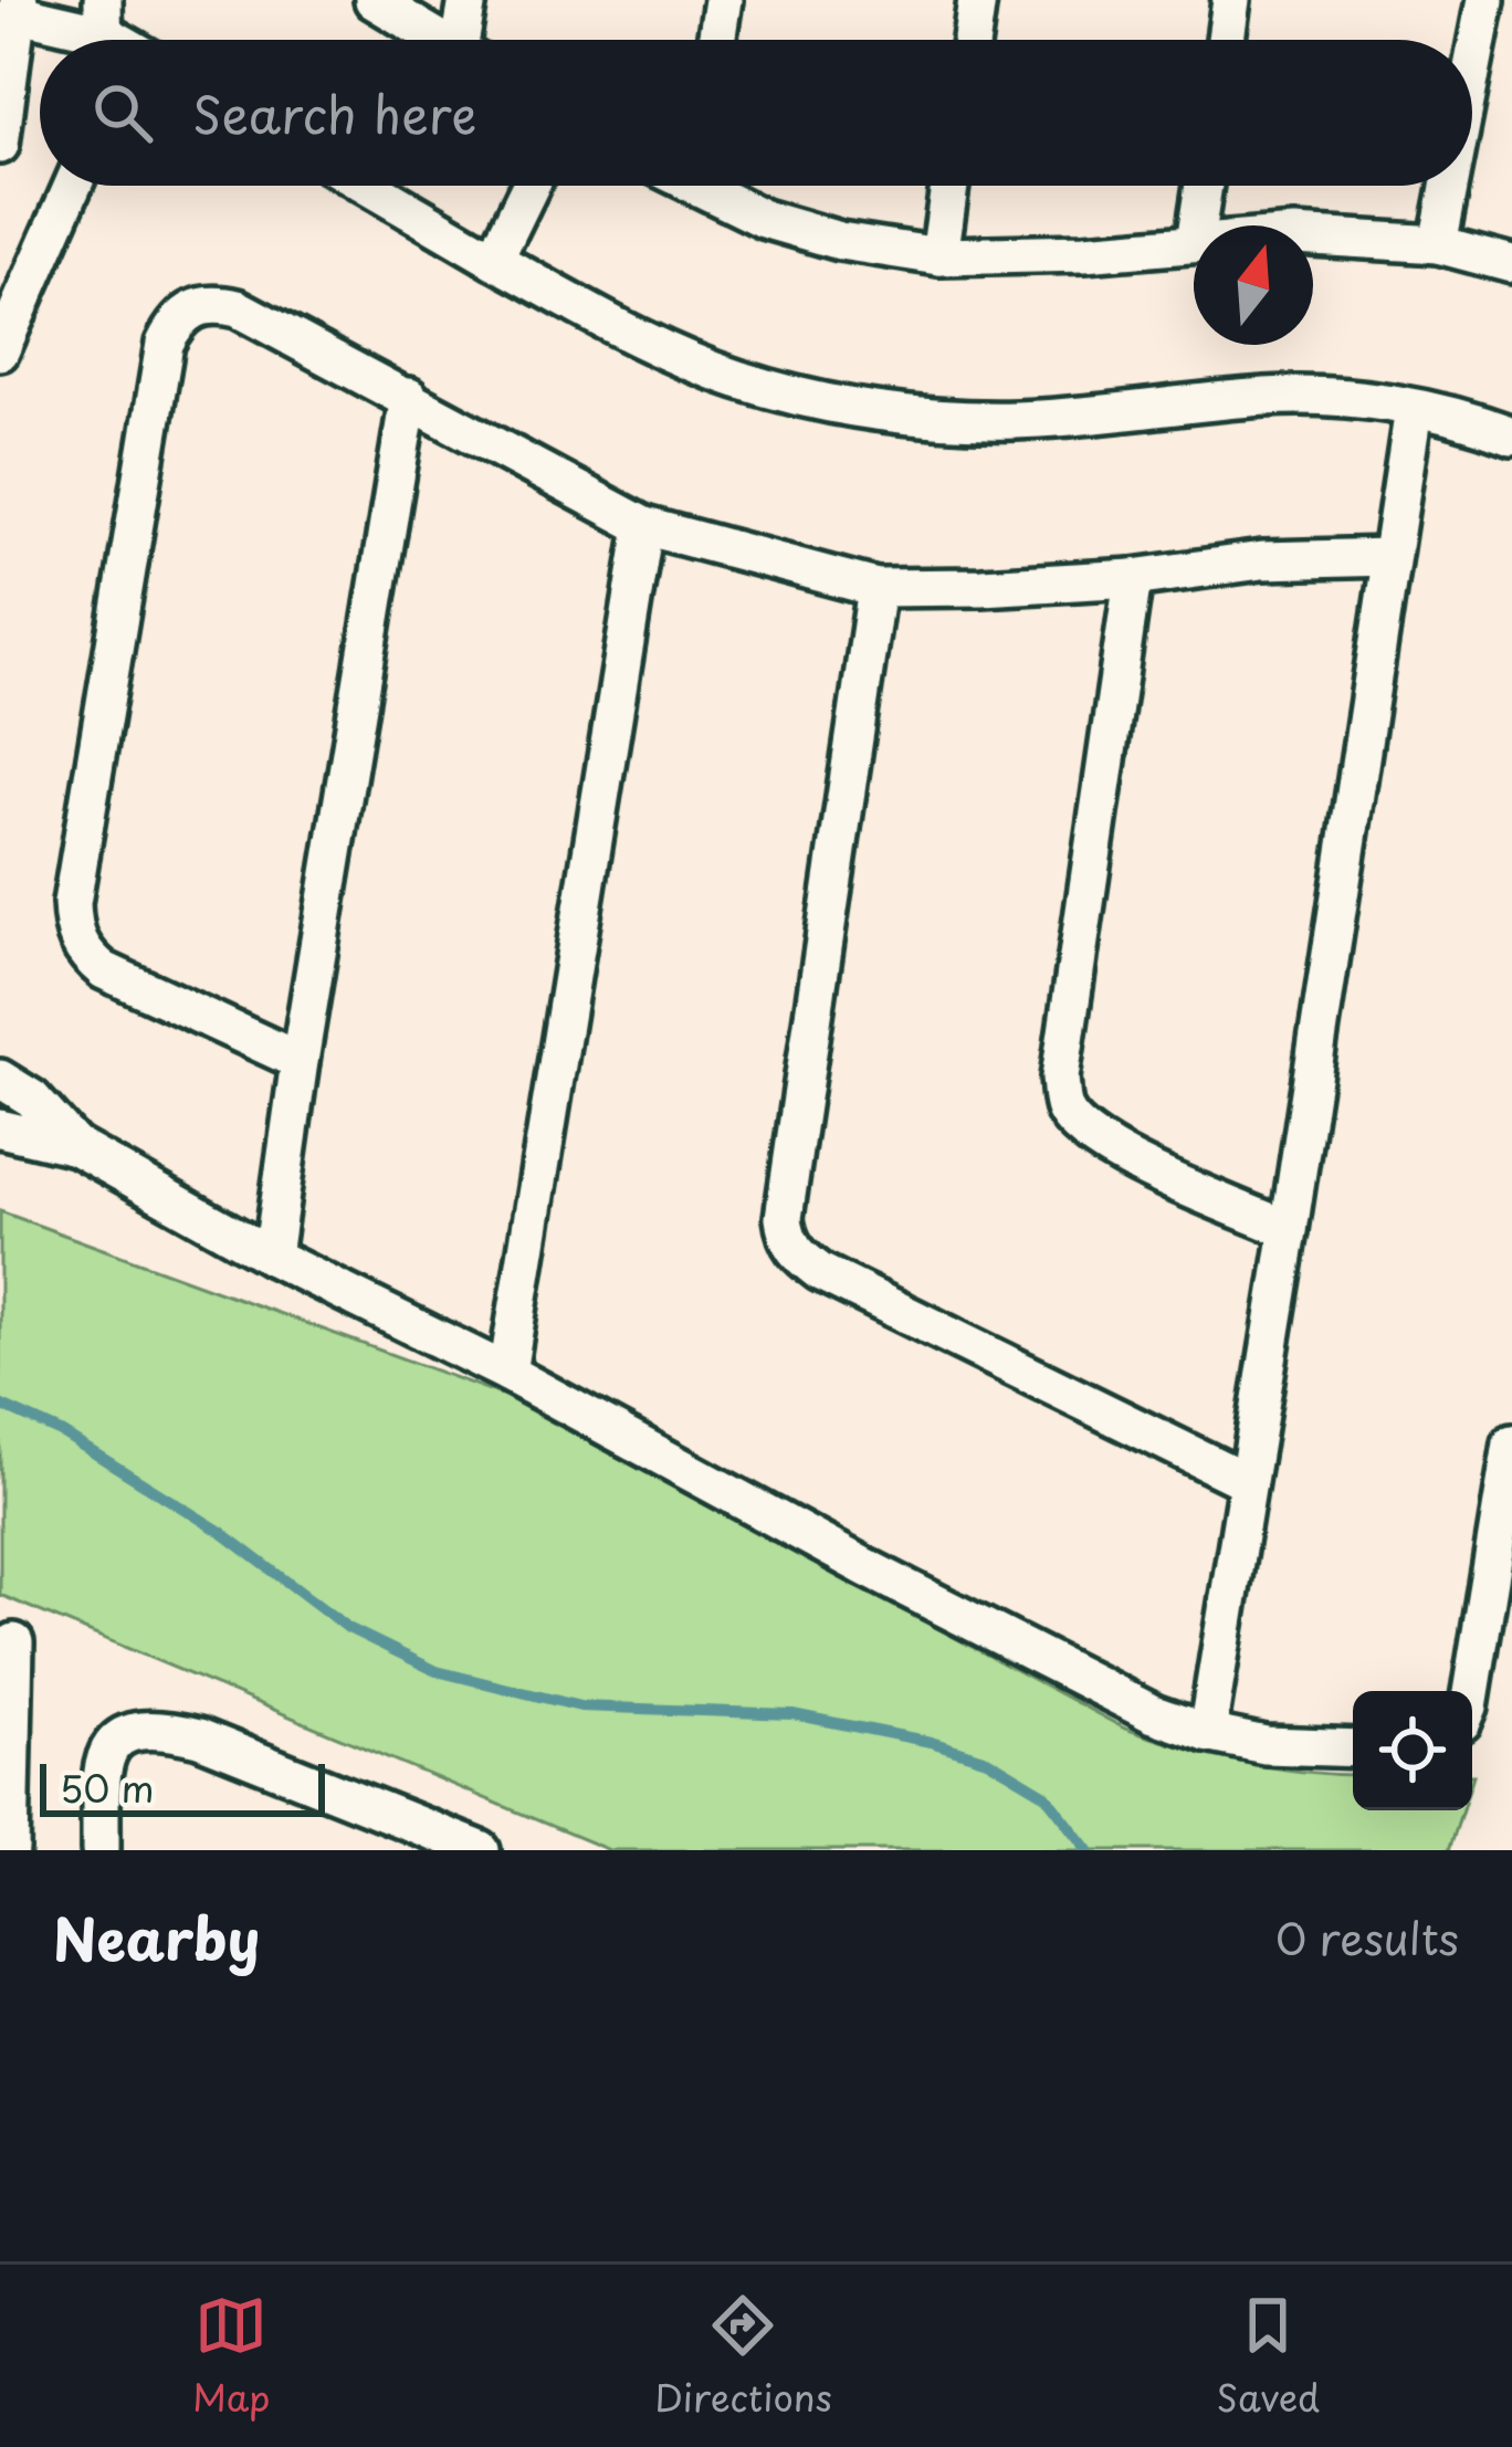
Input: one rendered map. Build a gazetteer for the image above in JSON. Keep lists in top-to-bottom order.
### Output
{
  "scale_bar": "50 m",
  "north": "top",
  "page": {
    "search": "Search here",
    "scale": "50 m",
    "heading": ["Nearby", "0 results"],
    "nav": ["Map", "Directions", "Saved"]
  }
}
